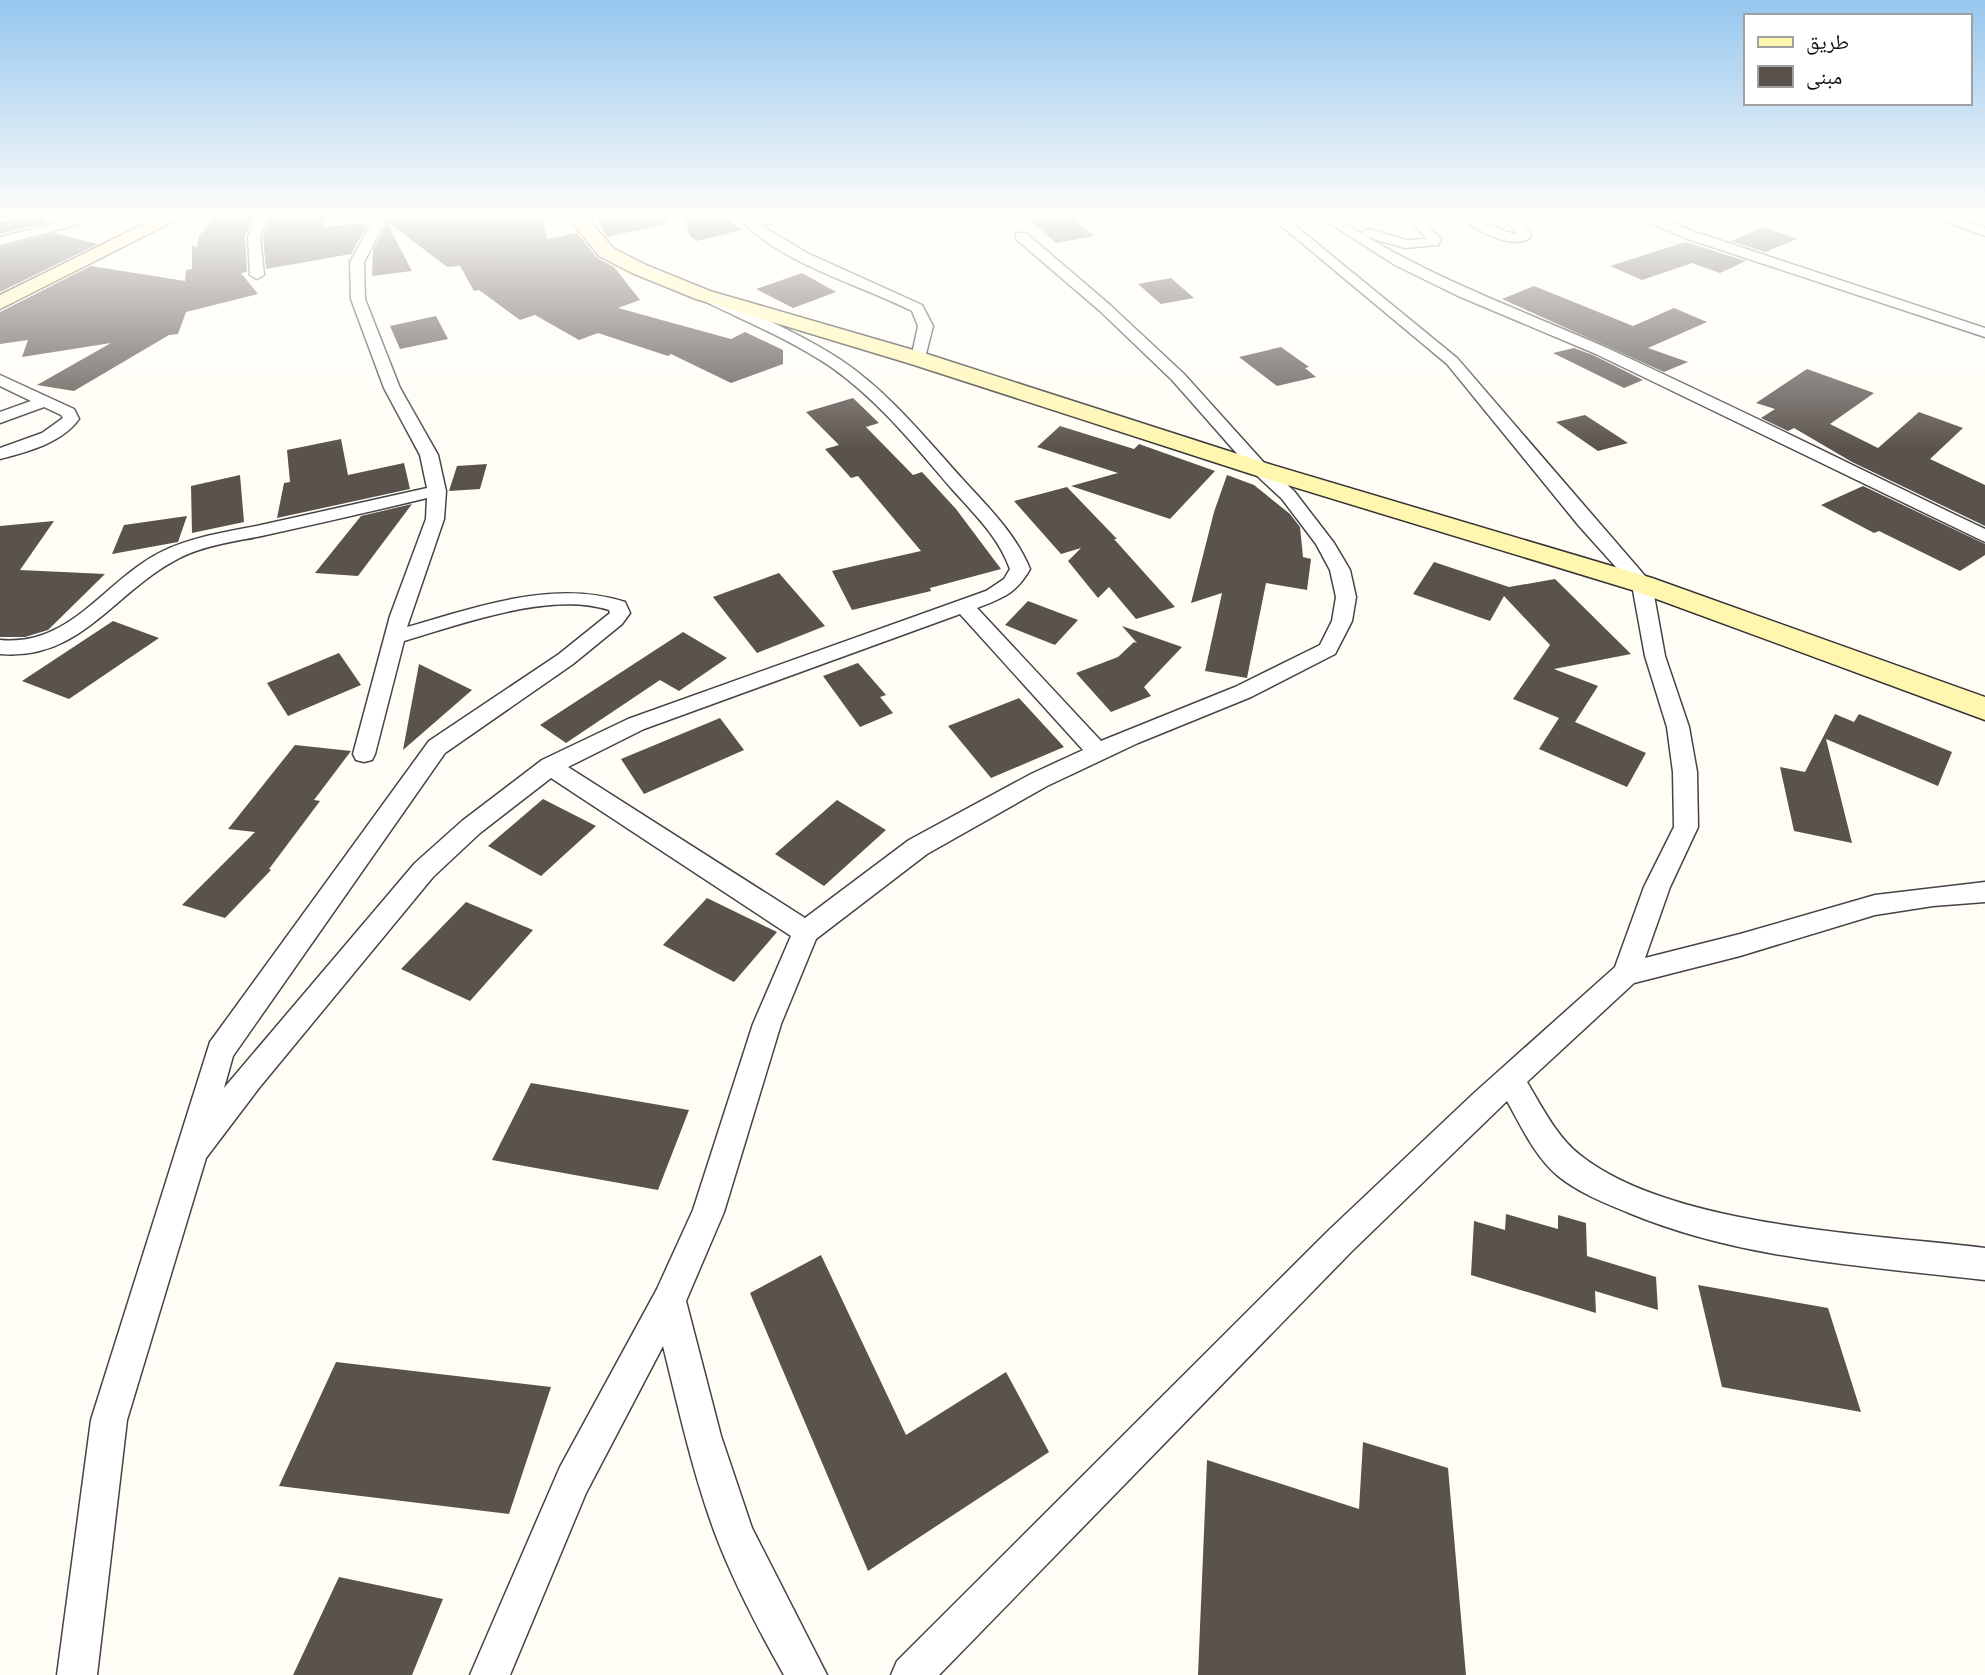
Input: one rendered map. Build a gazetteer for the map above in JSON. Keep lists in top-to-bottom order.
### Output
{
  "legend": ["طريق", "مبنى"]
}
